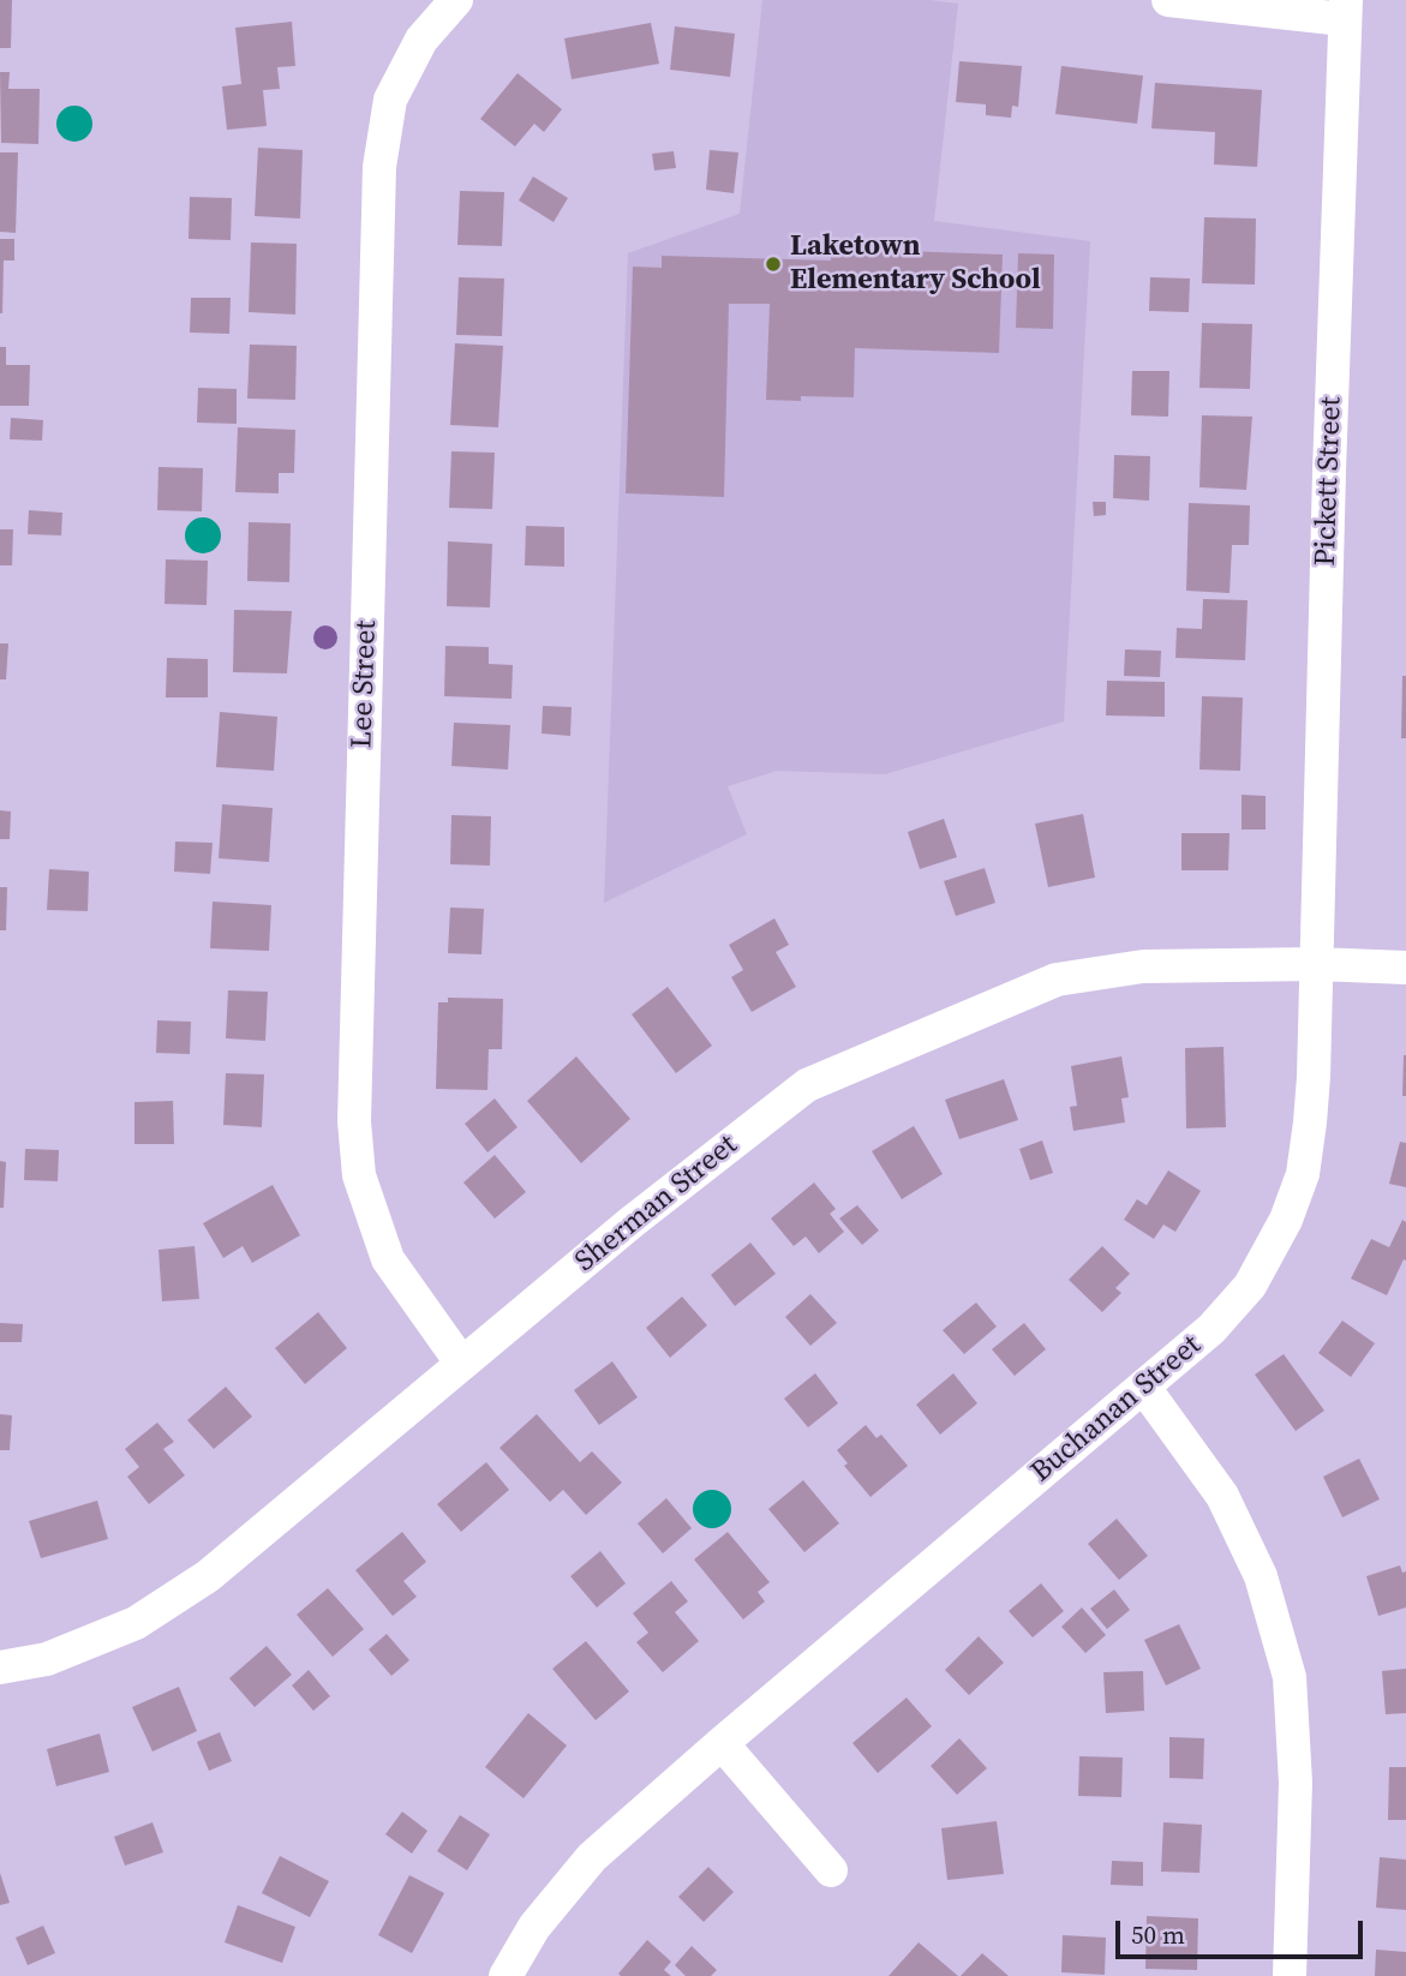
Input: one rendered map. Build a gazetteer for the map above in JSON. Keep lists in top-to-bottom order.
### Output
{
  "streets": {
    "street": [
      "Pickett Street",
      "Lee Street",
      "Sherman Street",
      "Buchanan Street"
    ]
  },
  "crossings": [
    ["Pickett Street", "Sherman Street"],
    ["Pickett Street", "Buchanan Street"],
    ["Lee Street", "Sherman Street"],
    ["Sherman Street", "Buchanan Street"]
  ],
  "places": ["Laketown Elementary School"],
  "scale_bar": "50 m"
}
